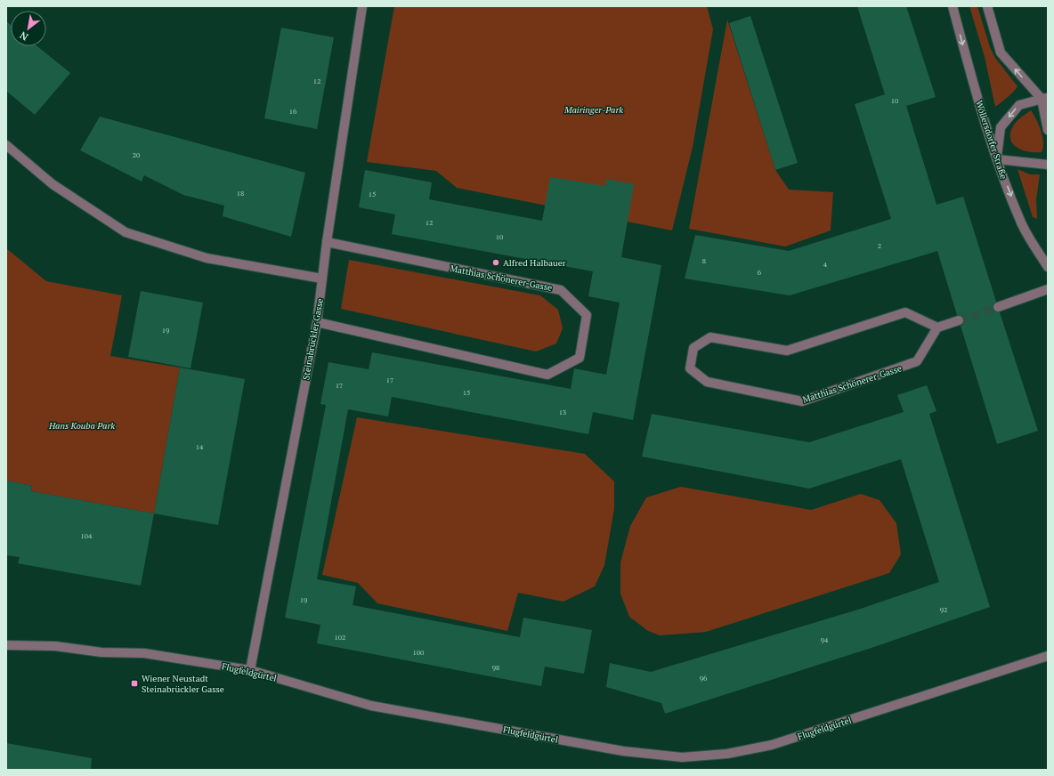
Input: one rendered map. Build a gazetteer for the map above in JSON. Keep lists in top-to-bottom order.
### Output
{
  "streets": {
    "street": [
      "Wöllersdorfer Straße",
      "Matthias Schönerer-Gasse",
      "Steinabrückler Gasse",
      "Flugfeldgürtel"
    ]
  },
  "crossings": [
    ["Matthias Schönerer-Gasse", "Steinabrückler Gasse"],
    ["Steinabrückler Gasse", "Flugfeldgürtel"]
  ],
  "parks": ["Mairinger-Park", "Hans Kouba Park"],
  "places": {
    "other": ["Alfred Halbauer"],
    "transit": ["Wiener Neustadt Steinabrückler Gasse"]
  },
  "house_numbers": [
    "12",
    "10",
    "16",
    "20",
    "18",
    "15",
    "12",
    "10",
    "2",
    "8",
    "4",
    "6",
    "19",
    "17",
    "17",
    "15",
    "13",
    "14",
    "104",
    "19",
    "92",
    "102",
    "94",
    "100",
    "98",
    "96"
  ],
  "north": "bottom left"
}
